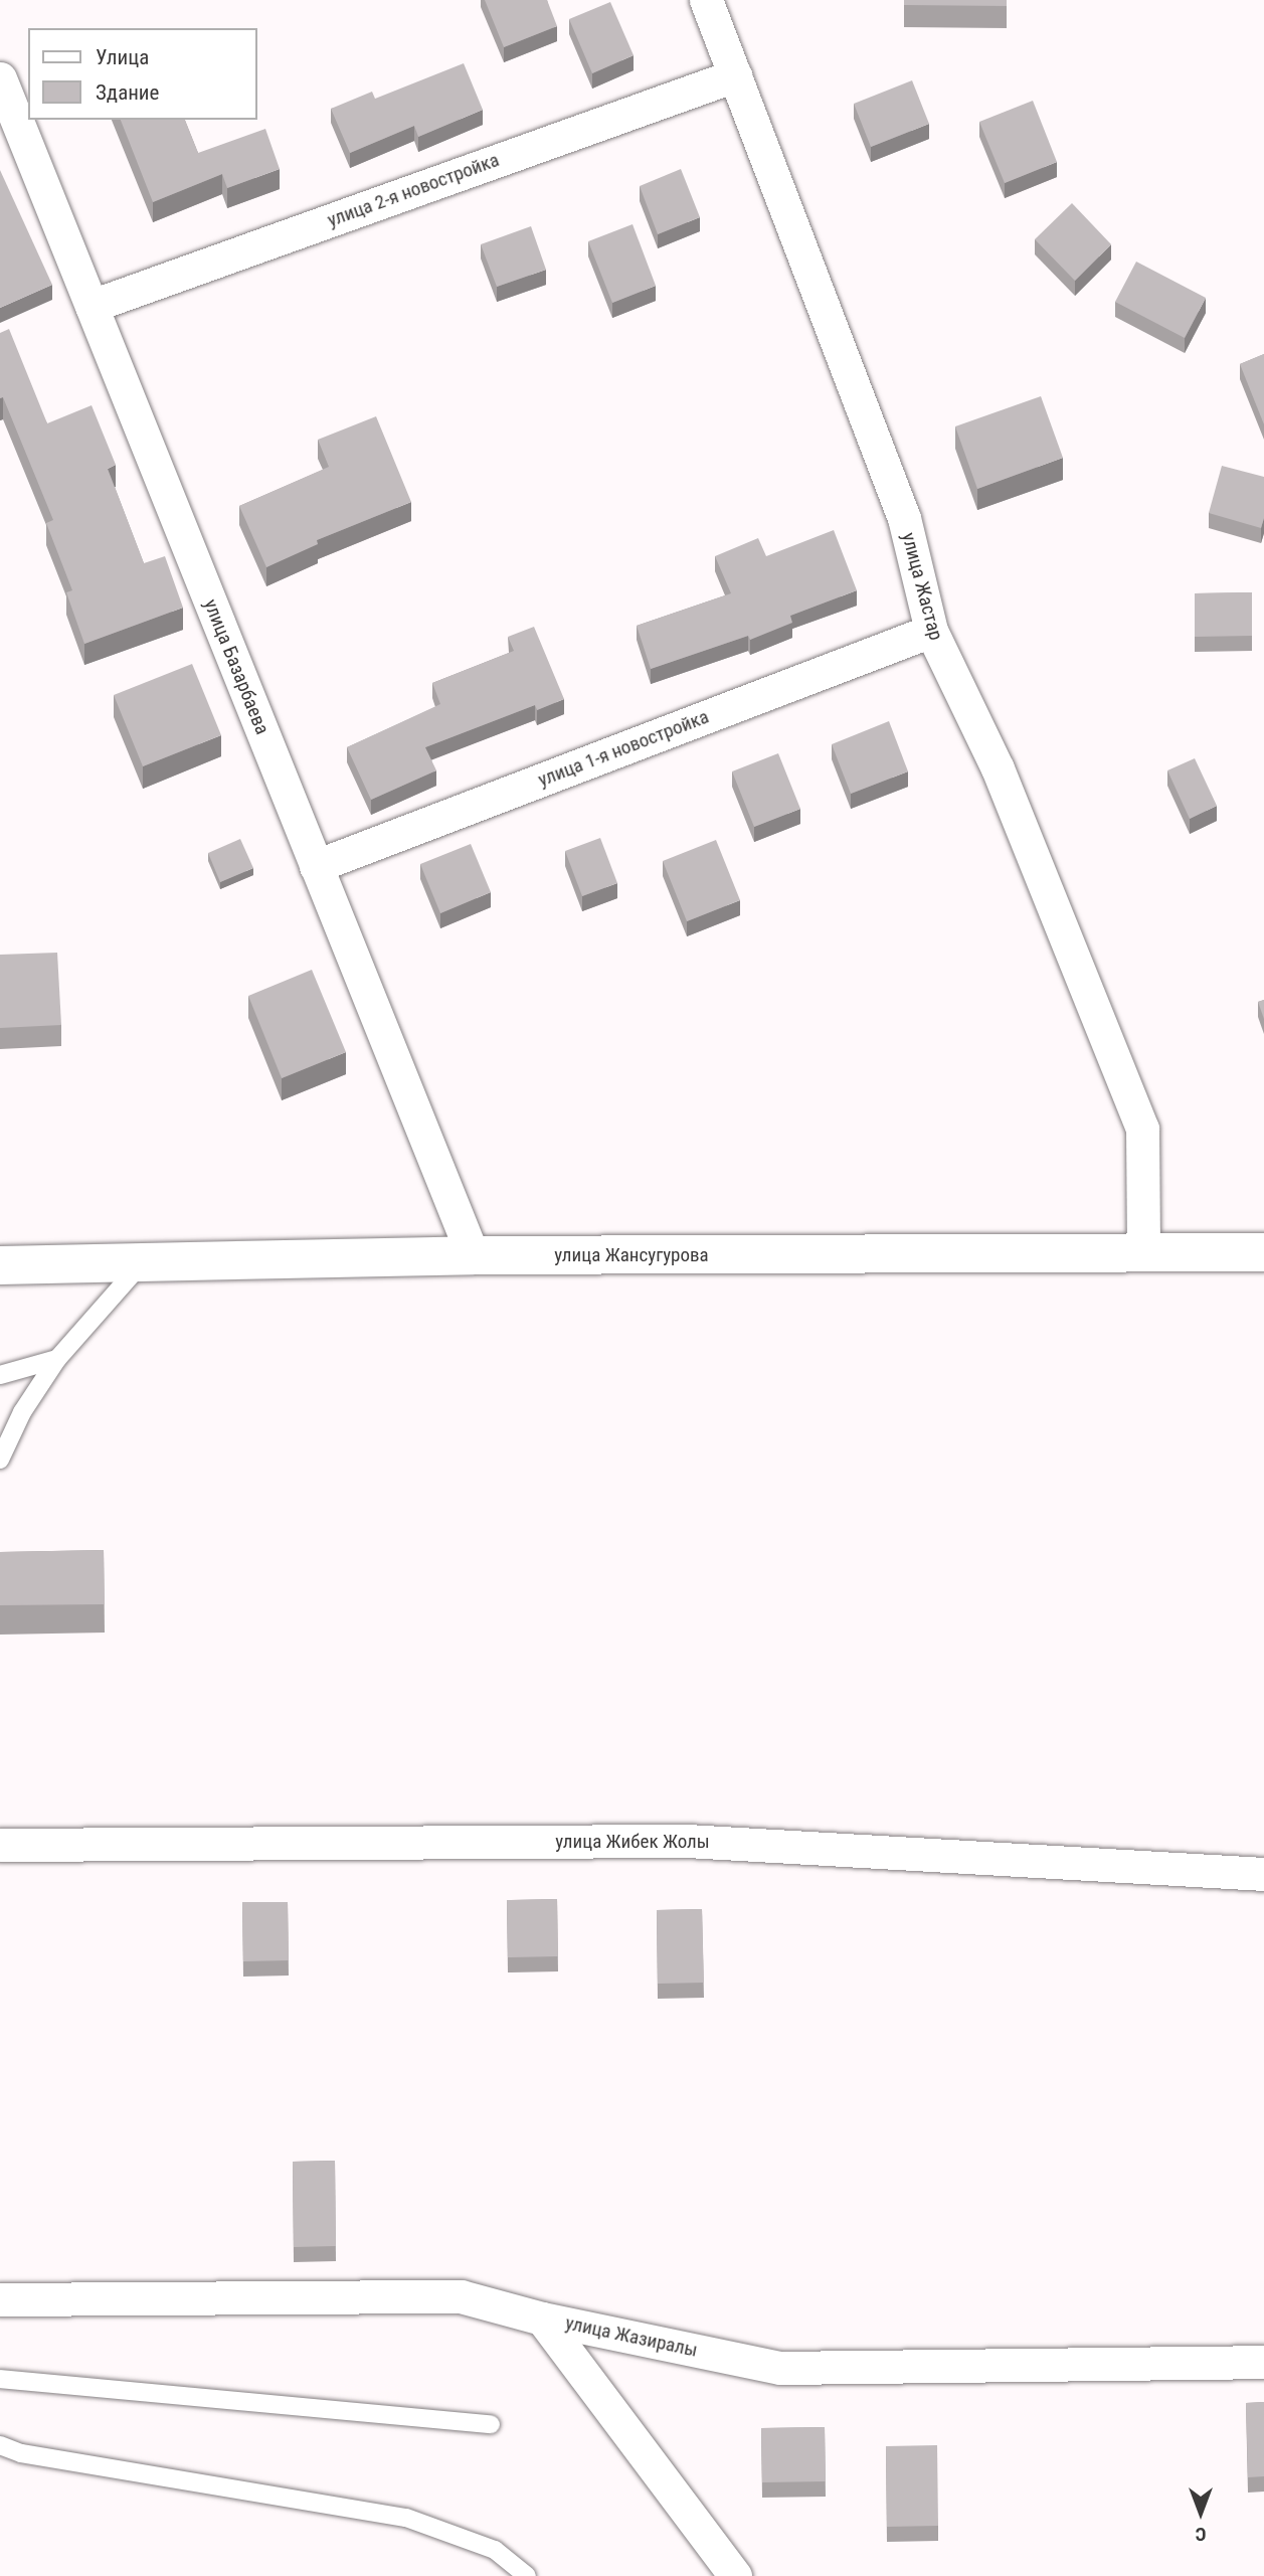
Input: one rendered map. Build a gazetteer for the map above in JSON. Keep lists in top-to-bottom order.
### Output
{
  "streets": {
    "main road": ["улица Жансугурова"],
    "street": [
      "улица 2-я новостройка",
      "улица Жастар",
      "улица Базарбаева",
      "улица 1-я новостройка",
      "улица Жибек Жолы",
      "улица Жазиралы"
    ]
  },
  "crossings": [
    ["улица 2-я новостройка", "улица Жастар"],
    ["улица 2-я новостройка", "улица Базарбаева"],
    ["улица Жастар", "улица 1-я новостройка"],
    ["улица Жастар", "улица Жансугурова"],
    ["улица Базарбаева", "улица 1-я новостройка"],
    ["улица Базарбаева", "улица Жансугурова"]
  ],
  "legend": ["Улица", "Здание"],
  "north": "bottom"
}
